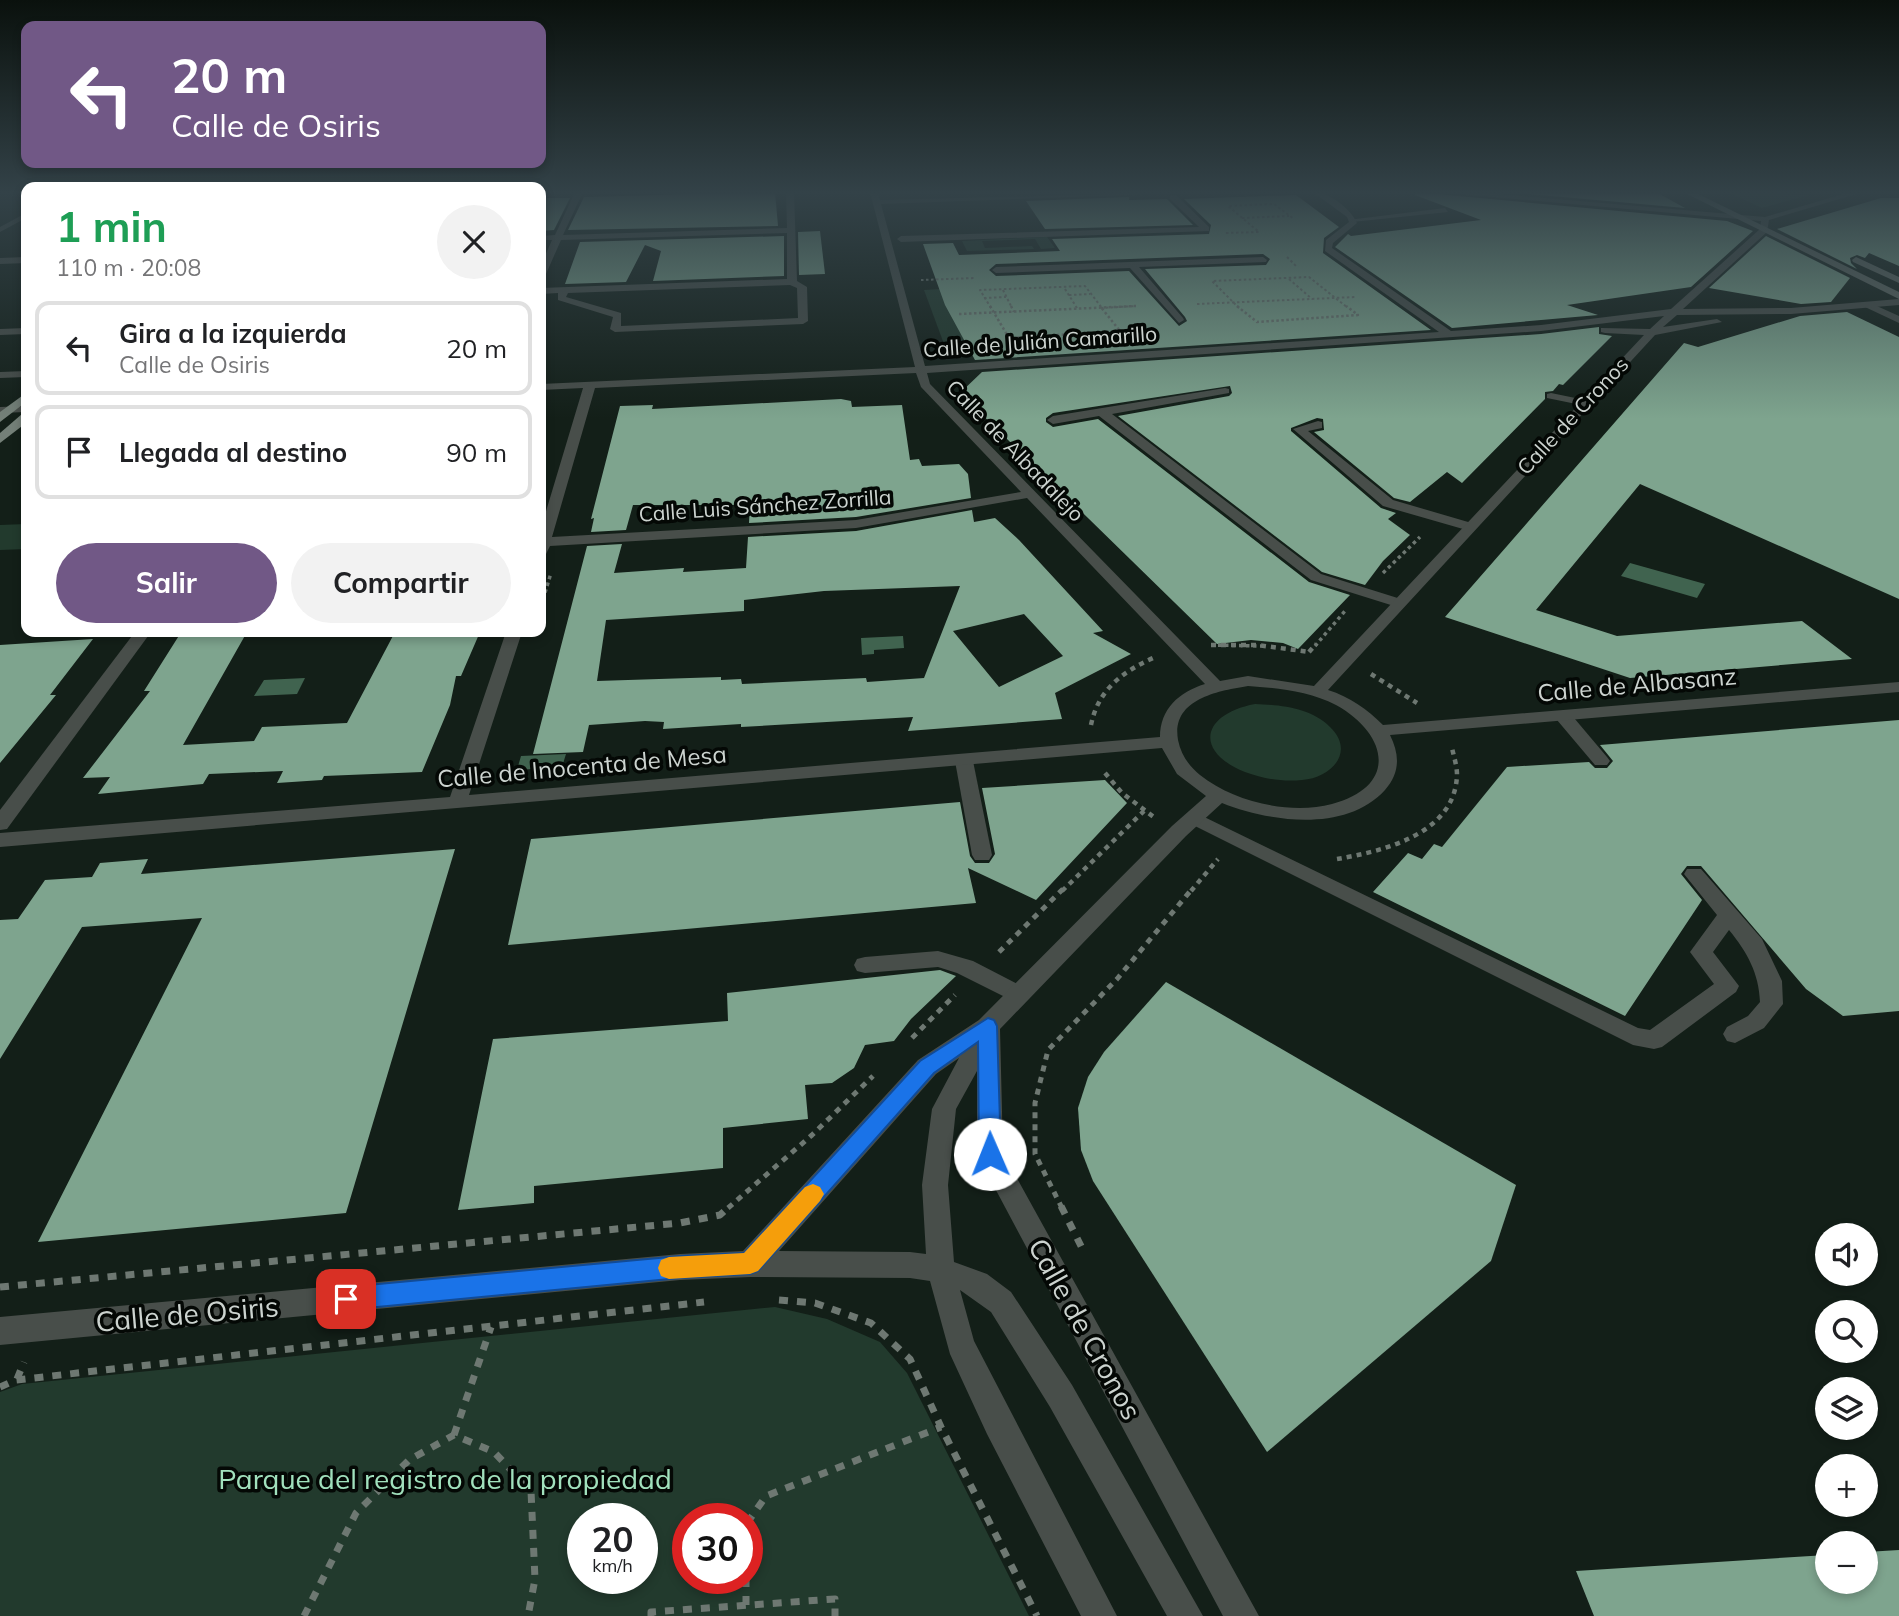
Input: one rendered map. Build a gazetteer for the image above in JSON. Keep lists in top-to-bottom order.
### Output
{
  "streets": {
    "street": [
      "Calle de Julián Camarillo",
      "Calle de Cronos",
      "Calle de Albadalejo",
      "Calle Luis Sánchez Zorrilla",
      "Calle de Albasanz",
      "Calle de Inocenta de Mesa",
      "Calle de Osiris"
    ]
  },
  "crossings": [
    ["Calle de Julián Camarillo", "Calle de Cronos"],
    ["Calle de Julián Camarillo", "Calle de Albadalejo"],
    ["Calle de Cronos", "Calle de Albadalejo"],
    ["Calle de Cronos", "Calle de Albasanz"],
    ["Calle de Cronos", "Calle de Inocenta de Mesa"],
    ["Calle de Cronos", "Calle de Osiris"],
    ["Calle de Albadalejo", "Calle Luis Sánchez Zorrilla"],
    ["Calle de Albadalejo", "Calle de Albasanz"],
    ["Calle de Albadalejo", "Calle de Inocenta de Mesa"],
    ["Calle de Albasanz", "Calle de Inocenta de Mesa"]
  ],
  "parks": ["Parque del registro de la propiedad"],
  "page": {
    "turn": ["20 m", "Calle de Osiris"],
    "heading": ["1 min", "110 m · 20:08"],
    "list": [
      {
        "name": "Gira a la izquierda",
        "note": "Calle de Osiris",
        "value": "20 m"
      },
      {
        "name": "Llegada al destino",
        "value": "90 m"
      }
    ],
    "buttons": ["Salir", "Compartir"],
    "map_buttons": ["+", "−"],
    "speed": "20 km/h",
    "limit": "30"
  }
}
